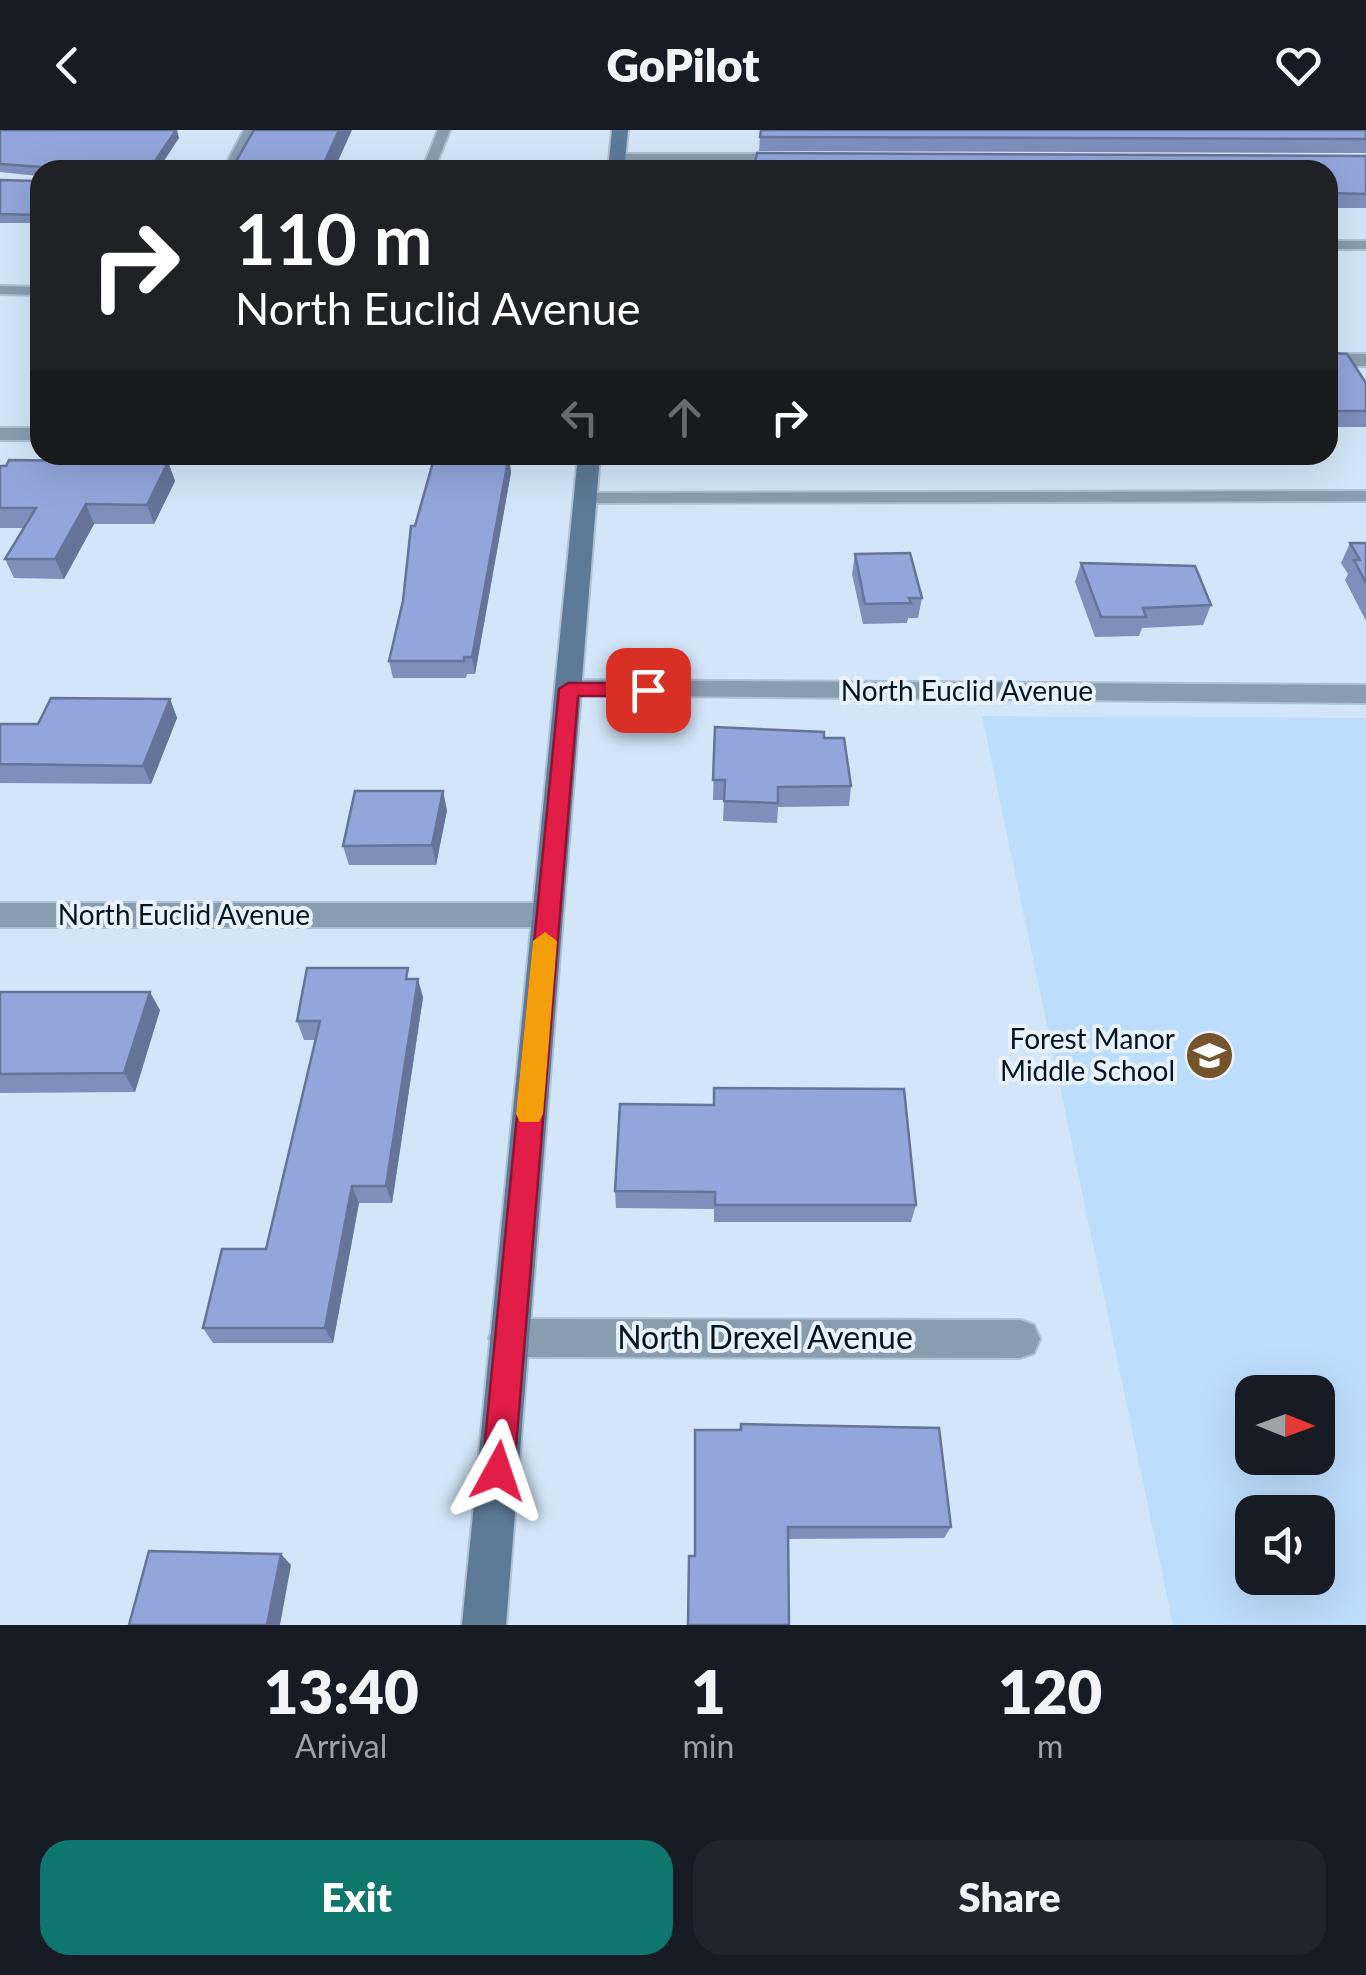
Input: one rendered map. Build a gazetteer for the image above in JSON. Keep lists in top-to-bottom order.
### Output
{
  "streets": {
    "street": ["North Euclid Avenue", "North Drexel Avenue"]
  },
  "places": {
    "school or university": ["Forest Manor Middle School"]
  },
  "north": "right",
  "page": {
    "header": "GoPilot",
    "turn": ["110 m", "North Euclid Avenue"],
    "eta": [
      "13:40",
      "Arrival",
      "1",
      "min",
      "120",
      "m"
    ],
    "buttons": ["Exit", "Share"]
  }
}
